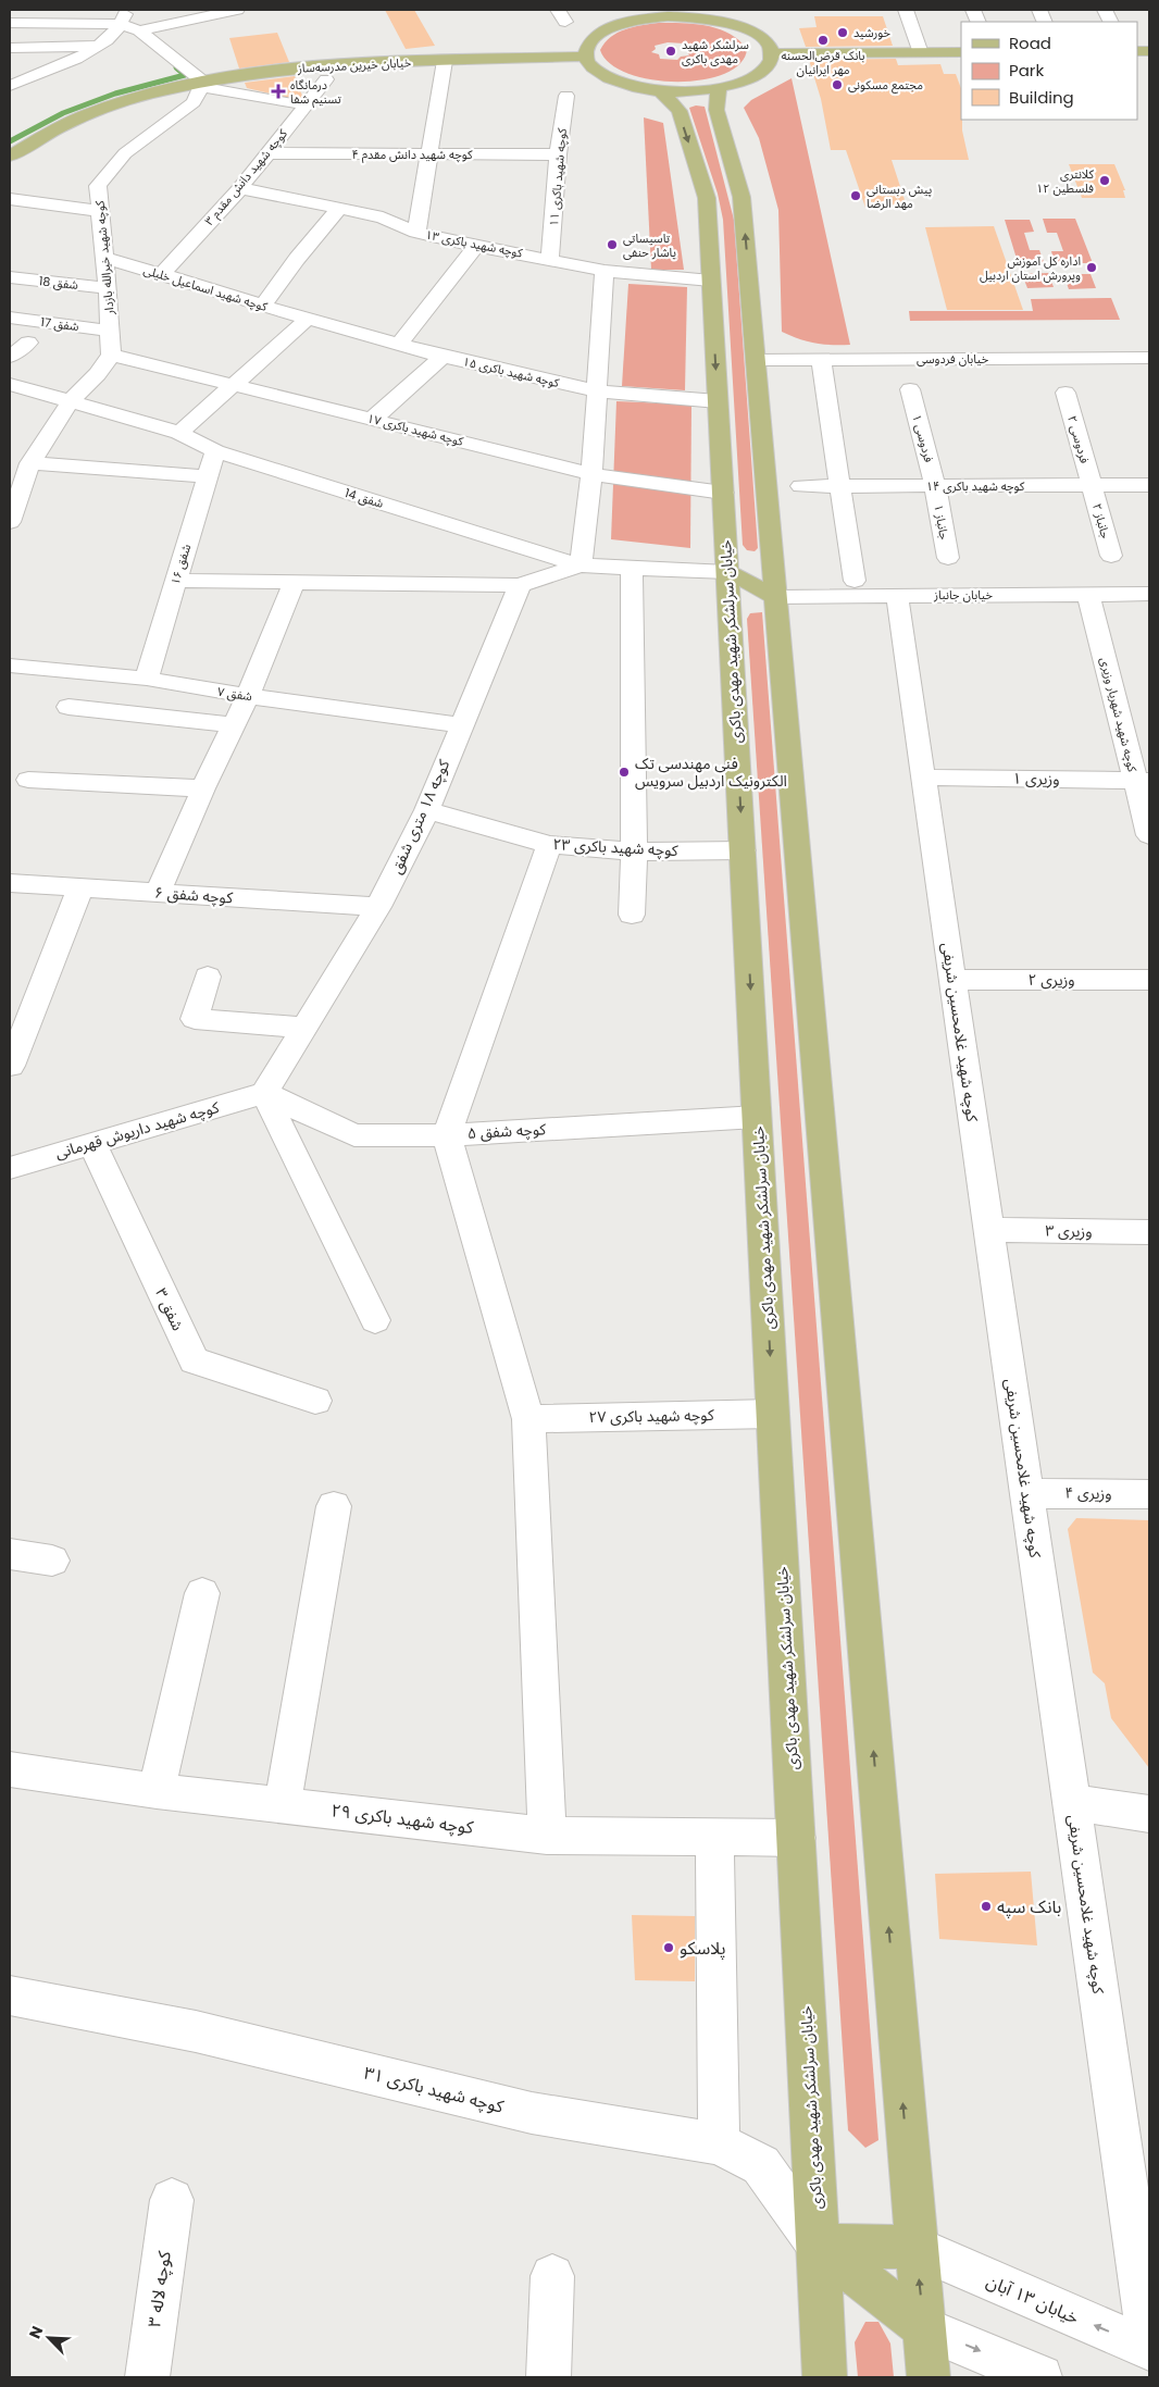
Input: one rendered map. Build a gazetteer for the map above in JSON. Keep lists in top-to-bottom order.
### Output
{
  "streets": {
    "main road": ["خیابان خیرین مدرسه‌ساز", "خیابان سرلشکر شهید مهدی باکری"],
    "street": [
      "کوچه شهید دانش مقدم ۴",
      "کوچه شهید دانش مقدم ۳",
      "کوچه شهید باکری ۱۱",
      "کوچه شهید باکری ۱۳",
      "کوچه شهید خیرالله بازدار",
      "شفق 18",
      "کوچه شهید اسماعیل خلیلی",
      "شفق 17",
      "خیابان فردوسی",
      "کوچه شهید باکری ۱۵",
      "کوچه شهید باکری ۱۷",
      "فردوسی ۱",
      "فردوسی ۲",
      "کوچه شهید باکری ۱۴",
      "شفق 14",
      "جانباز ۲",
      "جانباز ۱",
      "شفق ۱۶",
      "خیابان جانباز",
      "شفق ۷",
      "کوچه شهید شهریار وزیری",
      "وزیری ۱",
      "کوچه ۱۸ متری شفق",
      "کوچه شهید باکری ۲۳",
      "کوچه شفق ۶",
      "وزیری ۲",
      "کوچه شهید غلامحسین شریفی",
      "کوچه شهید داریوش قهرمانی",
      "کوچه شفق ۵",
      "وزیری ۳",
      "شفق ۳",
      "کوچه شهید باکری ۲۷",
      "وزیری ۴",
      "کوچه شهید باکری ۲۹",
      "کوچه شهید باکری ۳۱",
      "کوچه لاله ۳",
      "خیابان ۱۳ آبان"
    ]
  },
  "crossings": [
    ["خیابان خیرین مدرسه‌ساز", "کوچه شهید خیرالله بازدار"],
    ["کوچه شهید دانش مقدم ۴", "کوچه شهید دانش مقدم ۳"],
    ["کوچه شهید دانش مقدم ۴", "کوچه شهید باکری ۱۱"],
    ["کوچه شهید دانش مقدم ۳", "کوچه شهید باکری ۱۳"],
    ["کوچه شهید دانش مقدم ۳", "کوچه شهید اسماعیل خلیلی"],
    ["کوچه شهید باکری ۱۱", "کوچه شهید باکری ۱۳"],
    ["کوچه شهید باکری ۱۳", "خیابان سرلشکر شهید مهدی باکری"],
    ["کوچه شهید خیرالله بازدار", "شفق 18"],
    ["کوچه شهید خیرالله بازدار", "کوچه شهید اسماعیل خلیلی"],
    ["کوچه شهید خیرالله بازدار", "شفق 17"],
    ["کوچه شهید خیرالله بازدار", "کوچه شهید باکری ۱۷"],
    ["کوچه شهید اسماعیل خلیلی", "کوچه شهید باکری ۱۵"],
    ["کوچه شهید باکری ۱۵", "خیابان سرلشکر شهید مهدی باکری"],
    ["کوچه شهید باکری ۱۷", "خیابان سرلشکر شهید مهدی باکری"],
    ["فردوسی ۱", "کوچه شهید باکری ۱۴"],
    ["فردوسی ۱", "جانباز ۱"],
    ["فردوسی ۲", "کوچه شهید باکری ۱۴"],
    ["فردوسی ۲", "جانباز ۲"],
    ["کوچه شهید باکری ۱۴", "جانباز ۲"],
    ["کوچه شهید باکری ۱۴", "جانباز ۱"],
    ["شفق 14", "شفق ۱۶"],
    ["شفق 14", "خیابان سرلشکر شهید مهدی باکری"],
    ["شفق ۱۶", "شفق ۷"],
    ["خیابان جانباز", "کوچه شهید شهریار وزیری"],
    ["خیابان جانباز", "کوچه شهید غلامحسین شریفی"],
    ["خیابان سرلشکر شهید مهدی باکری", "کوچه شهید باکری ۲۳"],
    ["خیابان سرلشکر شهید مهدی باکری", "کوچه شفق ۵"],
    ["خیابان سرلشکر شهید مهدی باکری", "کوچه شهید باکری ۲۷"],
    ["خیابان سرلشکر شهید مهدی باکری", "کوچه شهید باکری ۲۹"],
    ["خیابان سرلشکر شهید مهدی باکری", "کوچه شهید باکری ۳۱"],
    ["شفق ۷", "کوچه ۱۸ متری شفق"],
    ["کوچه شهید شهریار وزیری", "وزیری ۱"],
    ["وزیری ۱", "کوچه شهید غلامحسین شریفی"],
    ["کوچه ۱۸ متری شفق", "کوچه شهید باکری ۲۳"],
    ["کوچه ۱۸ متری شفق", "کوچه شفق ۶"],
    ["کوچه ۱۸ متری شفق", "کوچه شهید داریوش قهرمانی"],
    ["کوچه ۱۸ متری شفق", "کوچه شفق ۵"],
    ["وزیری ۲", "کوچه شهید غلامحسین شریفی"],
    ["کوچه شهید غلامحسین شریفی", "وزیری ۳"],
    ["کوچه شهید غلامحسین شریفی", "وزیری ۴"],
    ["کوچه شهید داریوش قهرمانی", "کوچه شفق ۵"],
    ["کوچه شهید داریوش قهرمانی", "شفق ۳"]
  ],
  "places": {
    "other": [
      "خورشید",
      "بانک قرض‌الحسنه مهر ایرانیان",
      "سرلشکر شهید مهدی باکری",
      "مجتمع مسکونی",
      "کلانتری ۱۲ فلسطین",
      "پیش دبستانی مهد الرضا",
      "تاسیساتی یاشار حنفی",
      "اداره کل آموزش وپرورش استان اردبیل",
      "فنی مهندسی تک الکترونیک اردبیل سرویس",
      "بانک سپه",
      "پلاسکو"
    ],
    "health": ["درمانگاه تسنیم شفا"]
  },
  "legend": ["Road", "Park", "Building"],
  "north": "top left"
}
